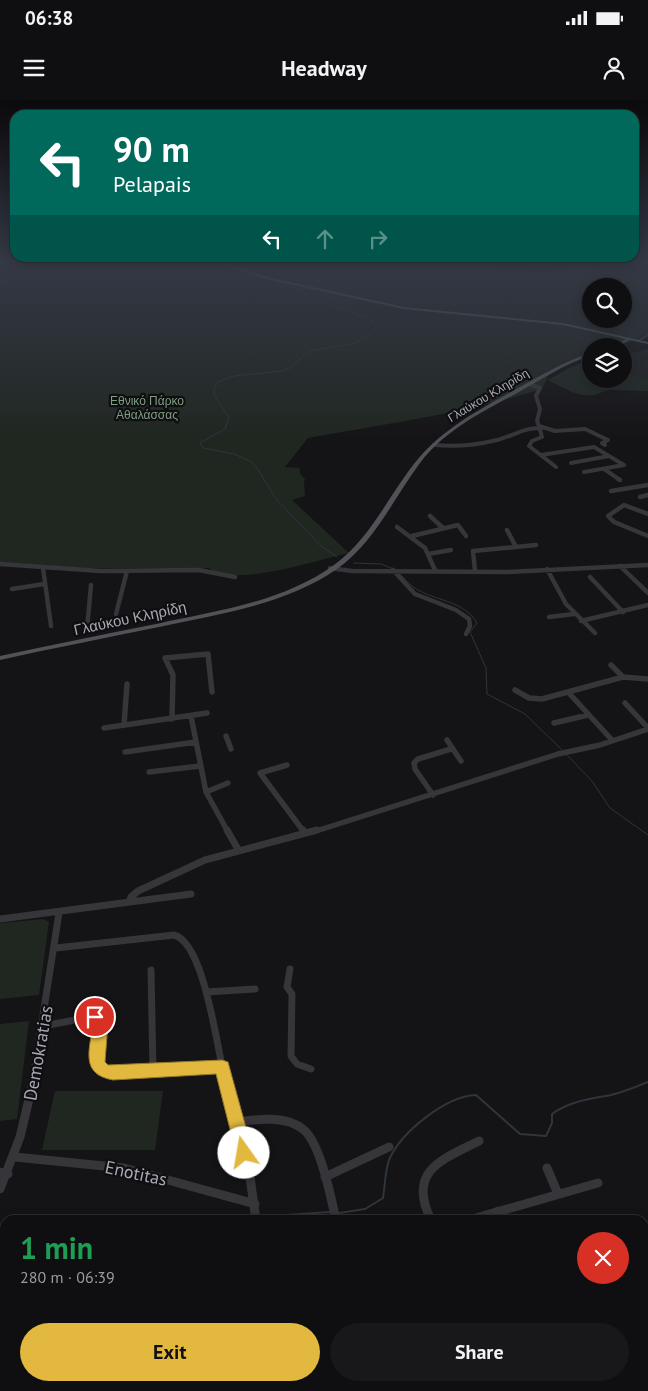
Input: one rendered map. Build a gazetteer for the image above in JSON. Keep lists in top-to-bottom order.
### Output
{
  "streets": {
    "main road": ["Γλαύκου Κληρίδη"],
    "street": ["Demokratias", "Enotitas"]
  },
  "crossings": [
    ["Demokratias", "Enotitas"]
  ],
  "parks": ["Εθνικό Πάρκο Αθαλάσσας"],
  "page": {
    "status": "06:38",
    "header": "Headway",
    "turn": ["90 m", "Pelapais"],
    "heading": ["1 min", "280 m · 06:39"],
    "buttons": ["Exit", "Share"]
  }
}
